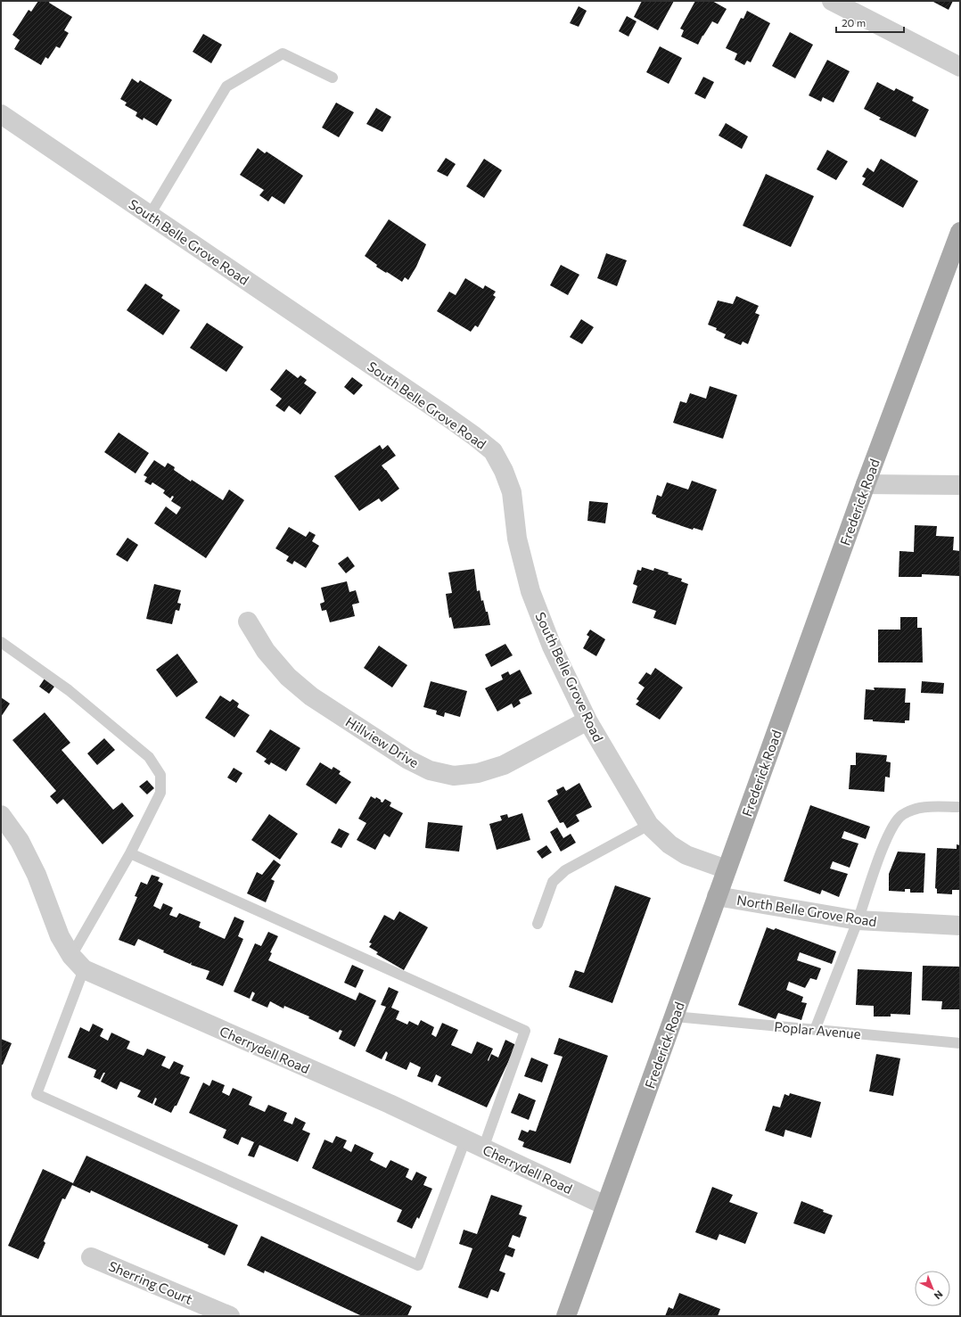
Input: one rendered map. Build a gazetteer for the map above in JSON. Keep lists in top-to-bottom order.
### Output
{
  "streets": {
    "main road": ["Frederick Road"],
    "street": [
      "South Belle Grove Road",
      "Hillview Drive",
      "North Belle Grove Road",
      "Cherrydell Road",
      "Sherring Court"
    ],
    "lane": ["Poplar Avenue"]
  },
  "crossings": [
    ["South Belle Grove Road", "Frederick Road"],
    ["South Belle Grove Road", "Hillview Drive"],
    ["Frederick Road", "North Belle Grove Road"],
    ["Frederick Road", "Poplar Avenue"],
    ["Frederick Road", "Cherrydell Road"]
  ],
  "scale_bar": "20 m",
  "north": "bottom right"
}
